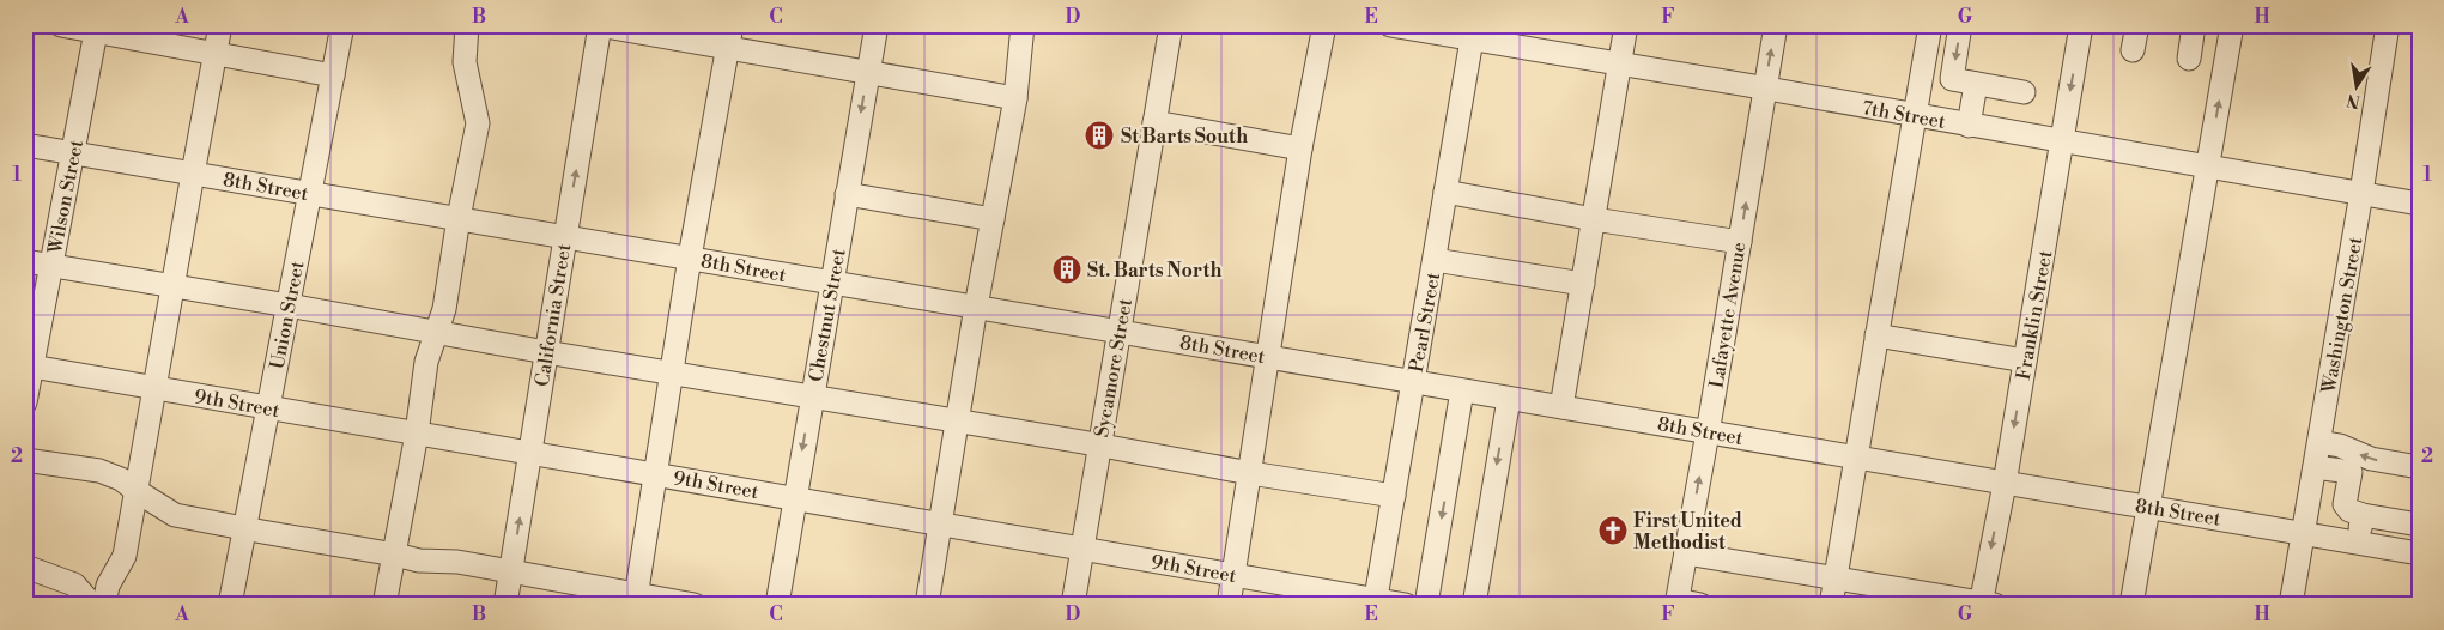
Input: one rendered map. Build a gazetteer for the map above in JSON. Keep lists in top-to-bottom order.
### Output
{
  "streets": {
    "street": [
      "7th Street",
      "8th Street",
      "Wilson Street",
      "Union Street",
      "California Street",
      "Chestnut Street",
      "Lafayette Avenue",
      "Franklin Street",
      "Washington Street",
      "Pearl Street",
      "Sycamore Street",
      "9th Street"
    ]
  },
  "crossings": [
    ["7th Street", "Lafayette Avenue"],
    ["7th Street", "Franklin Street"],
    ["7th Street", "Washington Street"],
    ["7th Street", "Pearl Street"],
    ["8th Street", "Wilson Street"],
    ["8th Street", "Union Street"],
    ["8th Street", "California Street"],
    ["8th Street", "Chestnut Street"],
    ["8th Street", "Lafayette Avenue"],
    ["8th Street", "Franklin Street"],
    ["8th Street", "Washington Street"],
    ["8th Street", "Pearl Street"],
    ["8th Street", "Sycamore Street"],
    ["Wilson Street", "9th Street"],
    ["Union Street", "9th Street"],
    ["California Street", "9th Street"],
    ["Chestnut Street", "9th Street"],
    ["Pearl Street", "9th Street"],
    ["Sycamore Street", "9th Street"]
  ],
  "places": {
    "building": ["St Barts South", "St. Barts North"],
    "church": ["First United Methodist"]
  },
  "north": "bottom",
  "grid": {
    "columns": [
      "A",
      "B",
      "C",
      "D",
      "E",
      "F",
      "G",
      "H"
    ],
    "rows": ["1", "2"]
  }
}
